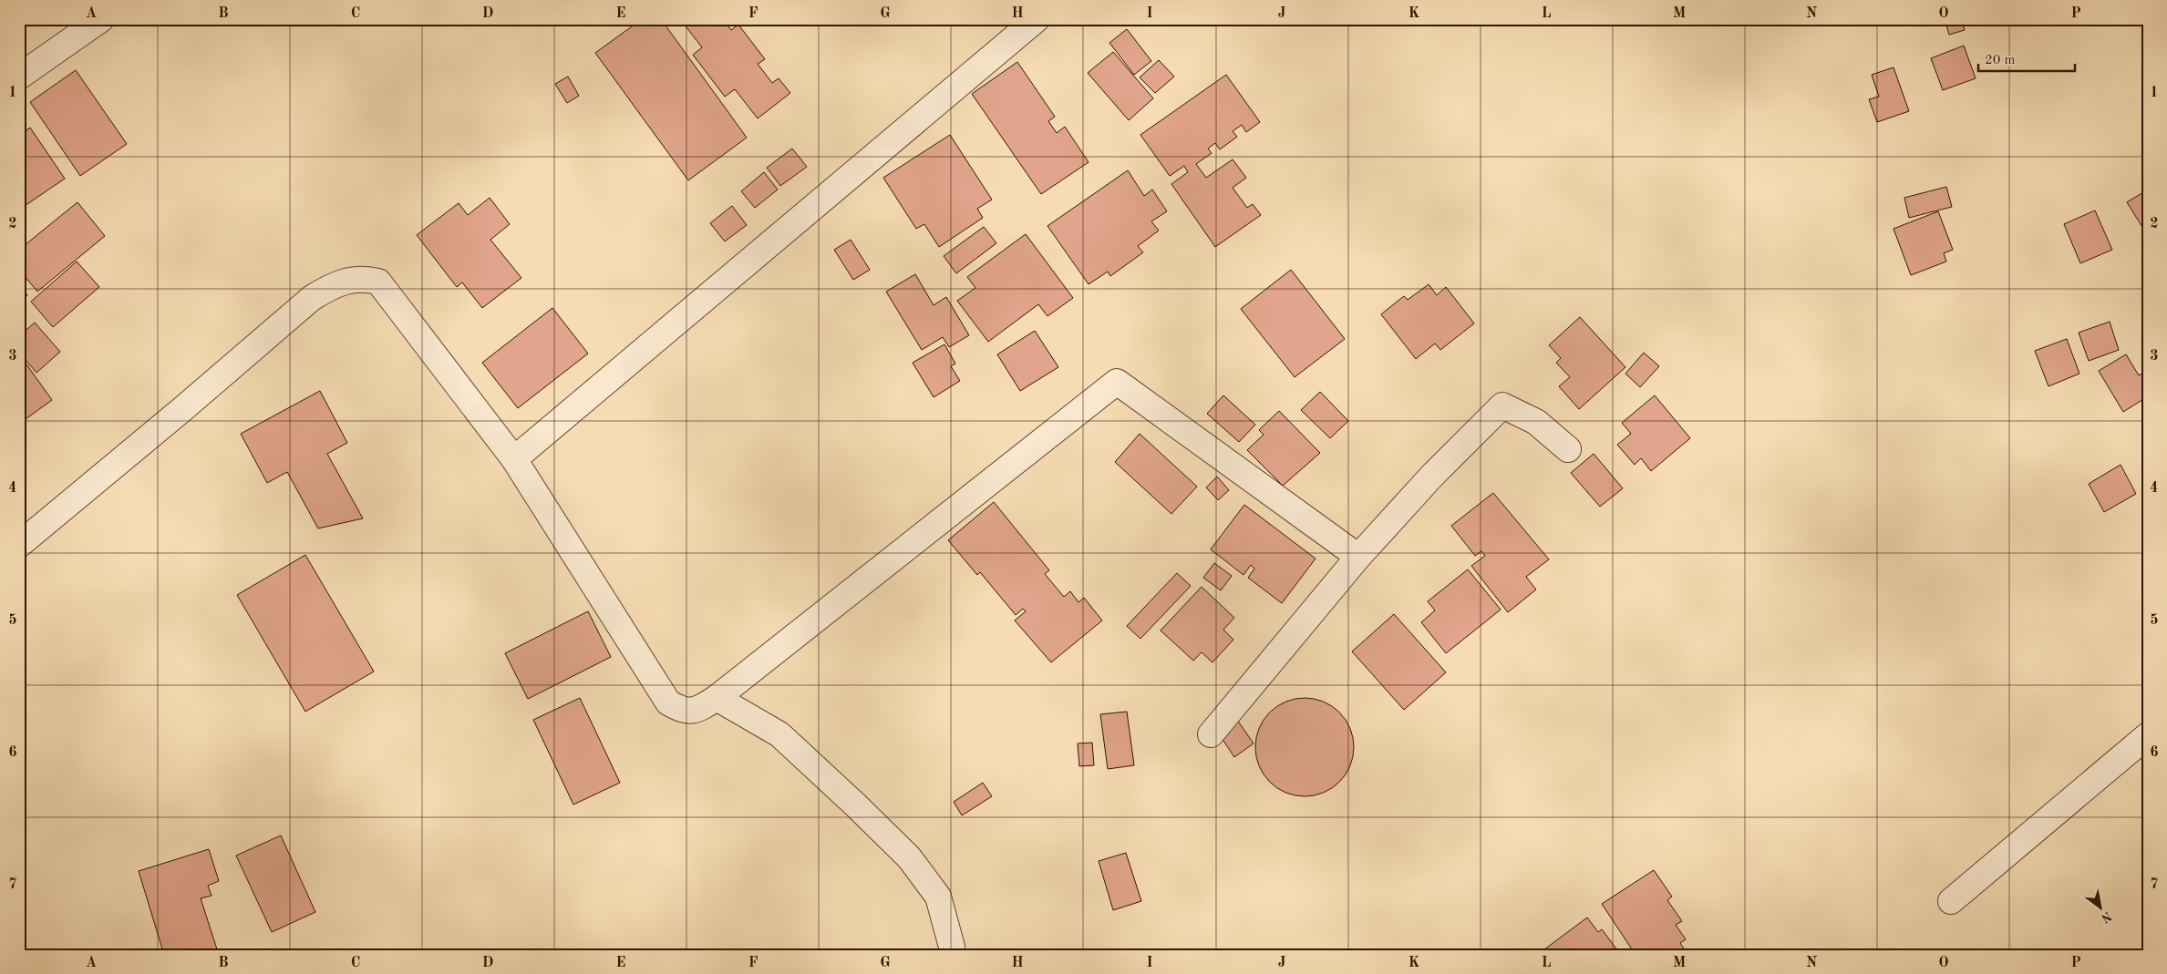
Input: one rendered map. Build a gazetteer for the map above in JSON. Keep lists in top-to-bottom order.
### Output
{
  "scale_bar": "20 m",
  "north": "bottom right",
  "grid": {
    "columns": [
      "A",
      "B",
      "C",
      "D",
      "E",
      "F",
      "G",
      "H",
      "I",
      "J",
      "K",
      "L",
      "M",
      "N",
      "O",
      "P"
    ],
    "rows": [
      "1",
      "2",
      "3",
      "4",
      "5",
      "6",
      "7"
    ]
  }
}
